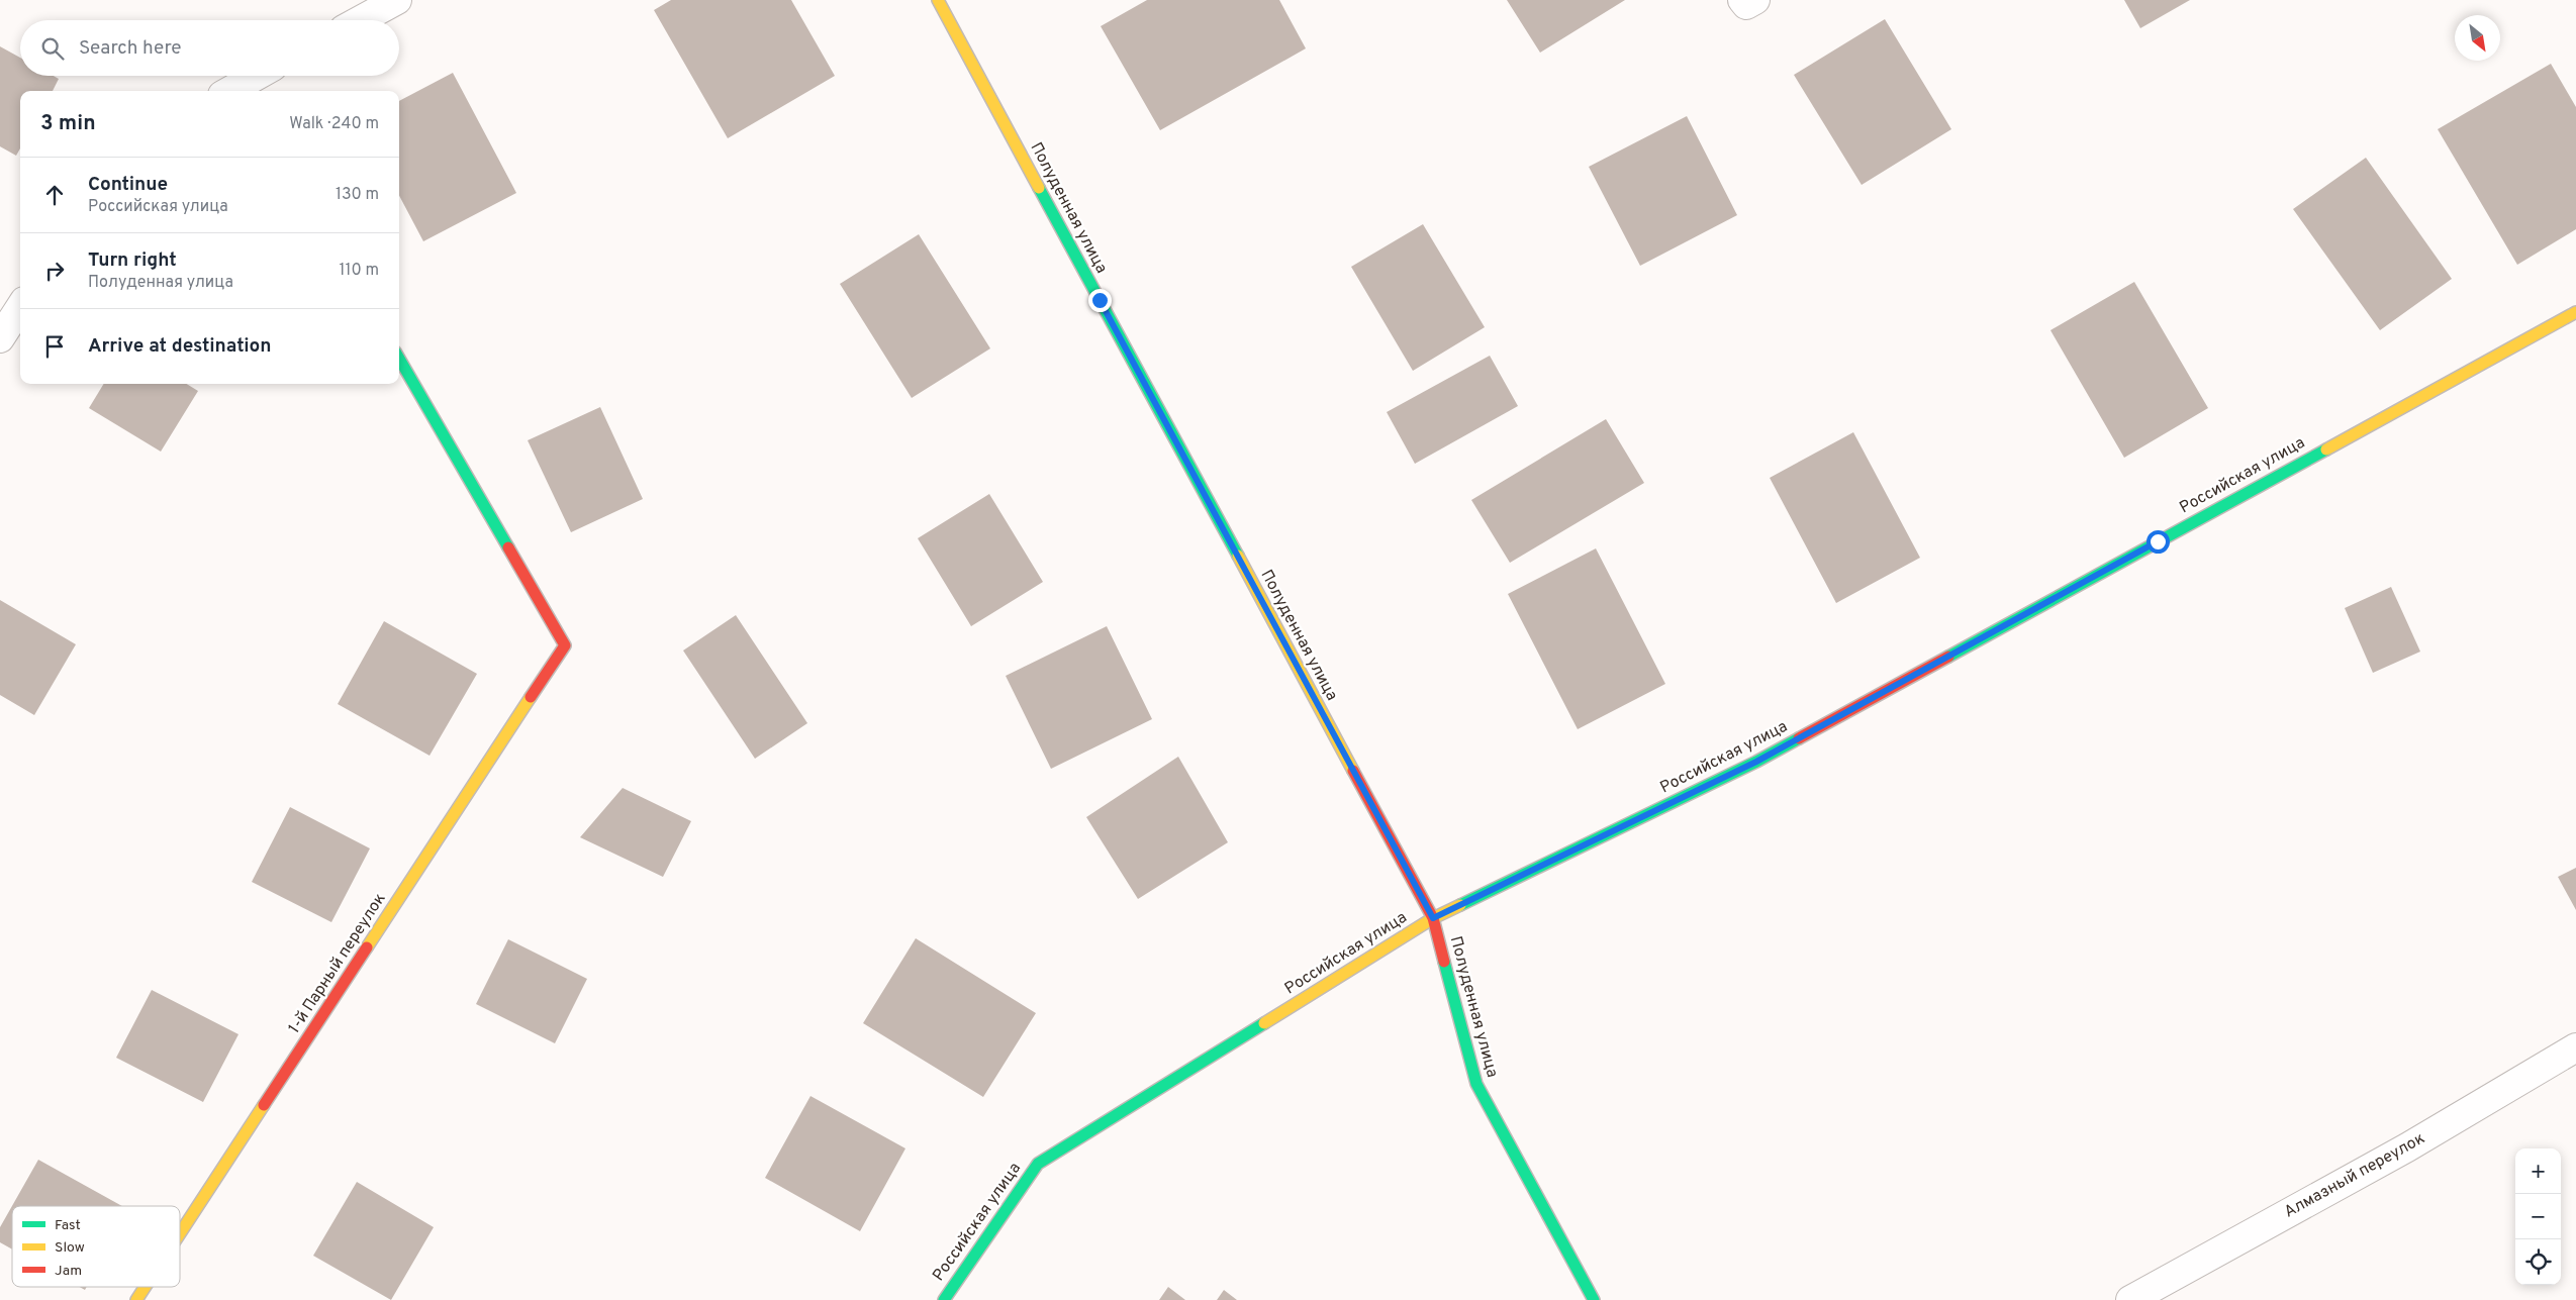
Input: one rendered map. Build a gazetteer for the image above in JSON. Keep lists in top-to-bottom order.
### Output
{
  "streets": {
    "street": [
      "Полуденная улица",
      "Российская улица",
      "1-й Парный переулок",
      "Алмазный переулок"
    ]
  },
  "crossings": [
    ["Полуденная улица", "Российская улица"]
  ],
  "legend": ["Fast", "Slow", "Jam"],
  "north": "bottom right",
  "page": {
    "search": "Search here",
    "heading": ["3 min", "Walk · 240 m"],
    "list": [
      ["Continue", "Российская улица", "130 m"],
      ["Turn right", "Полуденная улица", "110 m"],
      "Arrive at destination"
    ],
    "map_buttons": ["+", "−"]
  }
}
